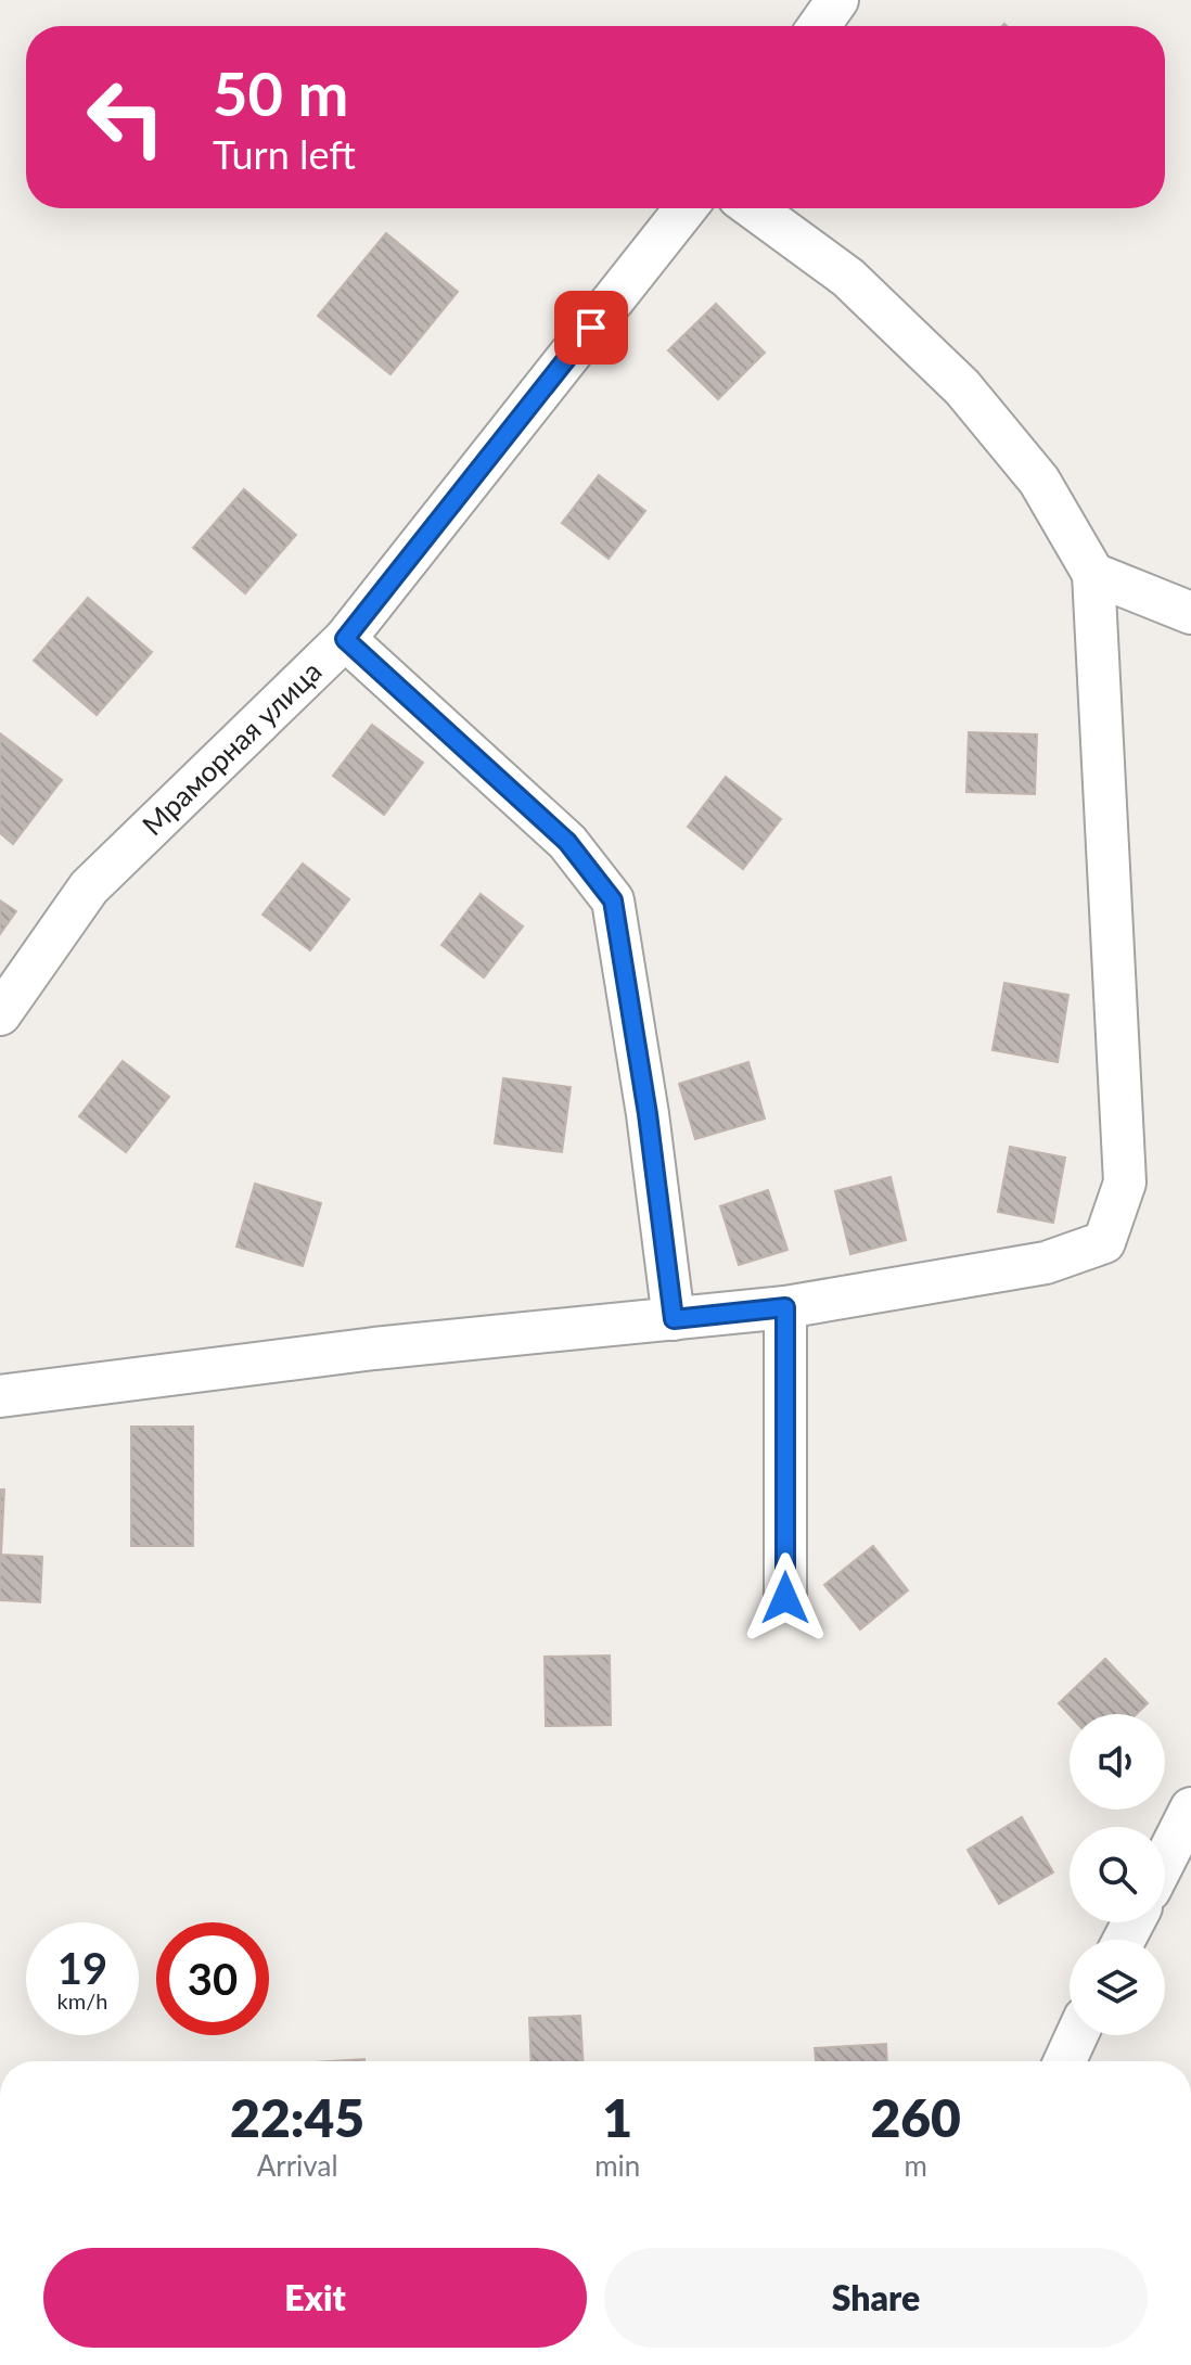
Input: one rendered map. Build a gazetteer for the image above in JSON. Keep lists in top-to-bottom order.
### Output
{
  "streets": {
    "street": ["Мраморная улица"]
  },
  "page": {
    "turn": ["50 m", "Turn left"],
    "speed": "19 km/h",
    "limit": "30",
    "eta": [
      "22:45",
      "Arrival",
      "1",
      "min",
      "260",
      "m"
    ],
    "buttons": ["Exit", "Share"]
  }
}
